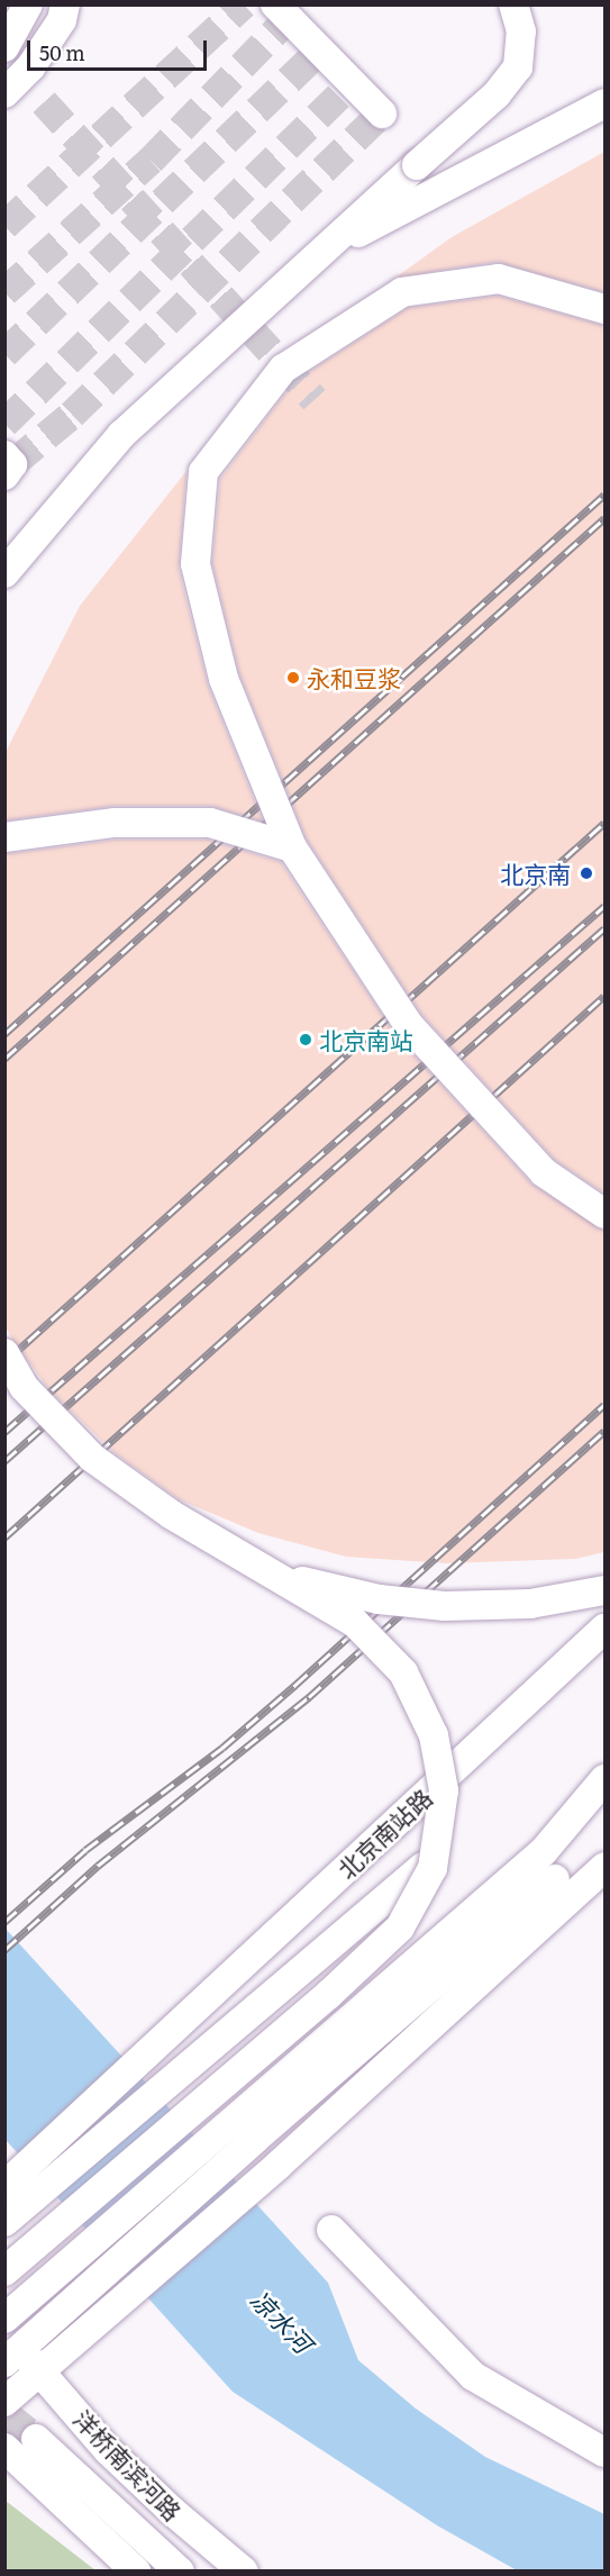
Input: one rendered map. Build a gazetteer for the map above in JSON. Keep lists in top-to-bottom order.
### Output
{
  "streets": {
    "street": ["北京南站路", "洋桥南滨河路"]
  },
  "water": ["凉水河"],
  "places": ["永和豆浆", "北京南", "北京南站"],
  "scale_bar": "50 m"
}
